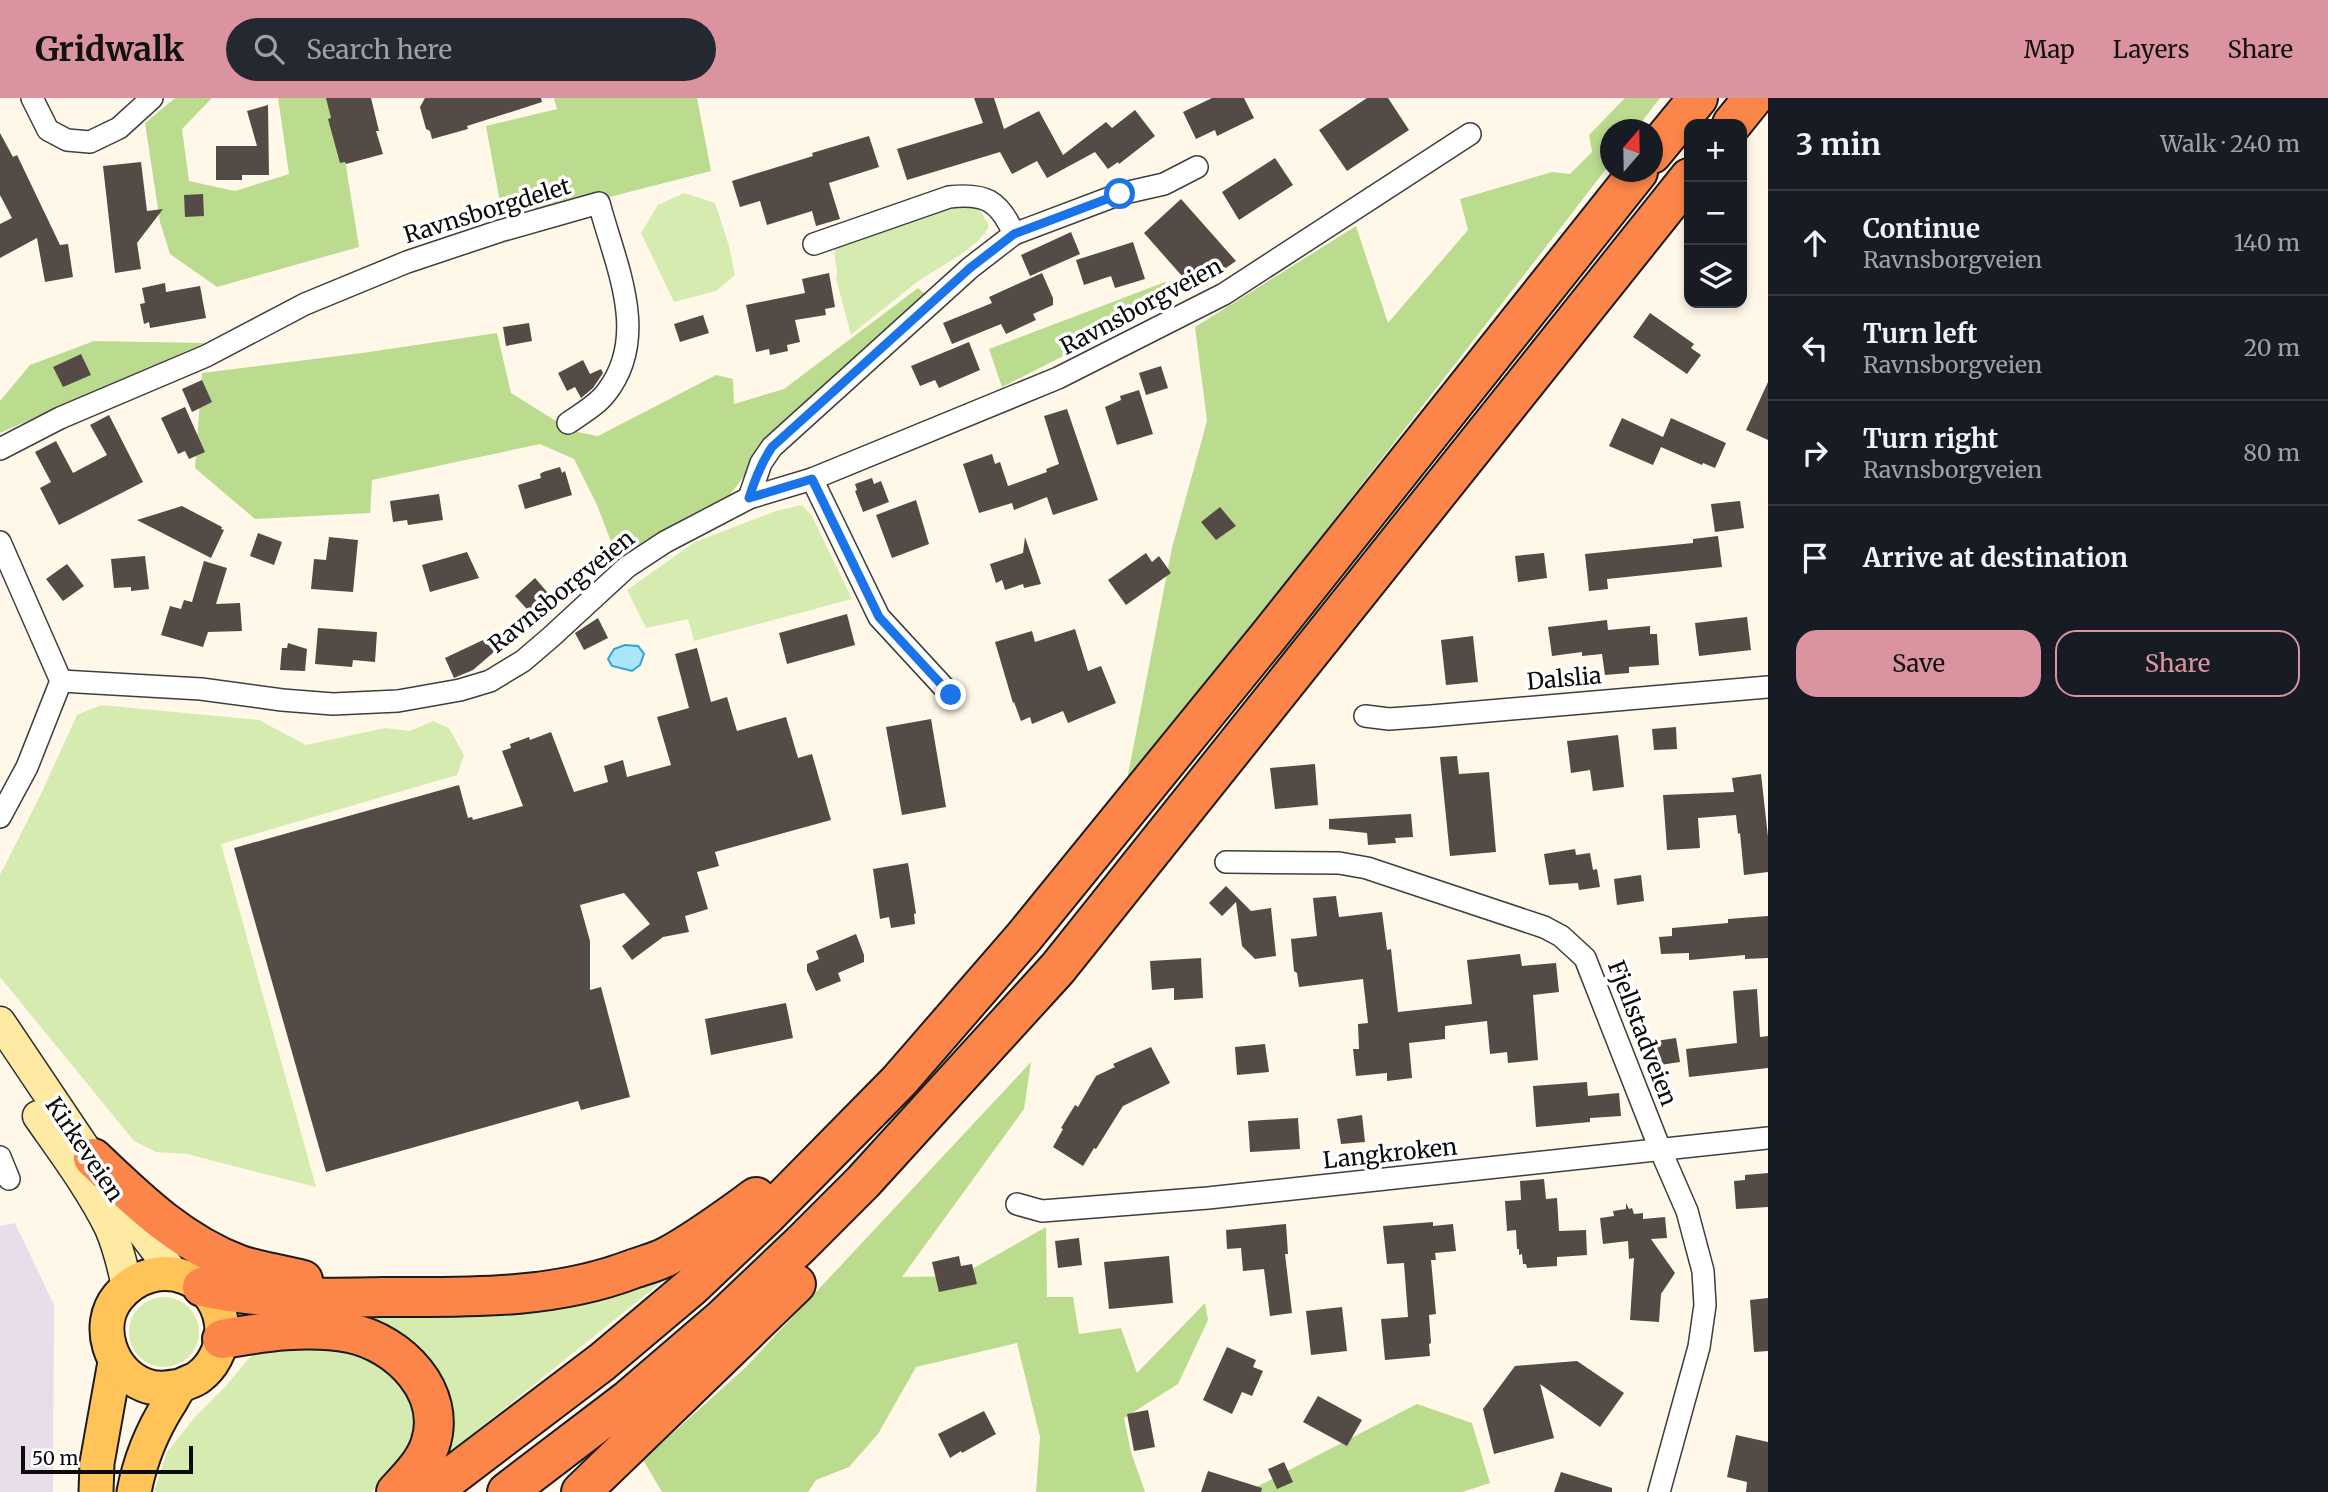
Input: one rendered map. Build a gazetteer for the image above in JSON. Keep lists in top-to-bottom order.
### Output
{
  "streets": {
    "main road": ["Kirkeveien"],
    "street": [
      "Ravnsborgdelet",
      "Ravnsborgveien",
      "Dalslia",
      "Fjellstadveien",
      "Langkroken"
    ]
  },
  "crossings": [
    ["Fjellstadveien", "Langkroken"]
  ],
  "scale_bar": "50 m",
  "north": "top",
  "page": {
    "header": "Gridwalk",
    "search": "Search here",
    "nav": ["Map", "Layers", "Share"],
    "heading": ["3 min", "Walk · 240 m"],
    "map_buttons": ["+", "−"],
    "list": [
      ["Continue", "Ravnsborgveien", "140 m"],
      ["Turn left", "Ravnsborgveien", "20 m"],
      ["Turn right", "Ravnsborgveien", "80 m"],
      "Arrive at destination"
    ],
    "buttons": ["Save", "Share"],
    "scale": "50 m"
  }
}
